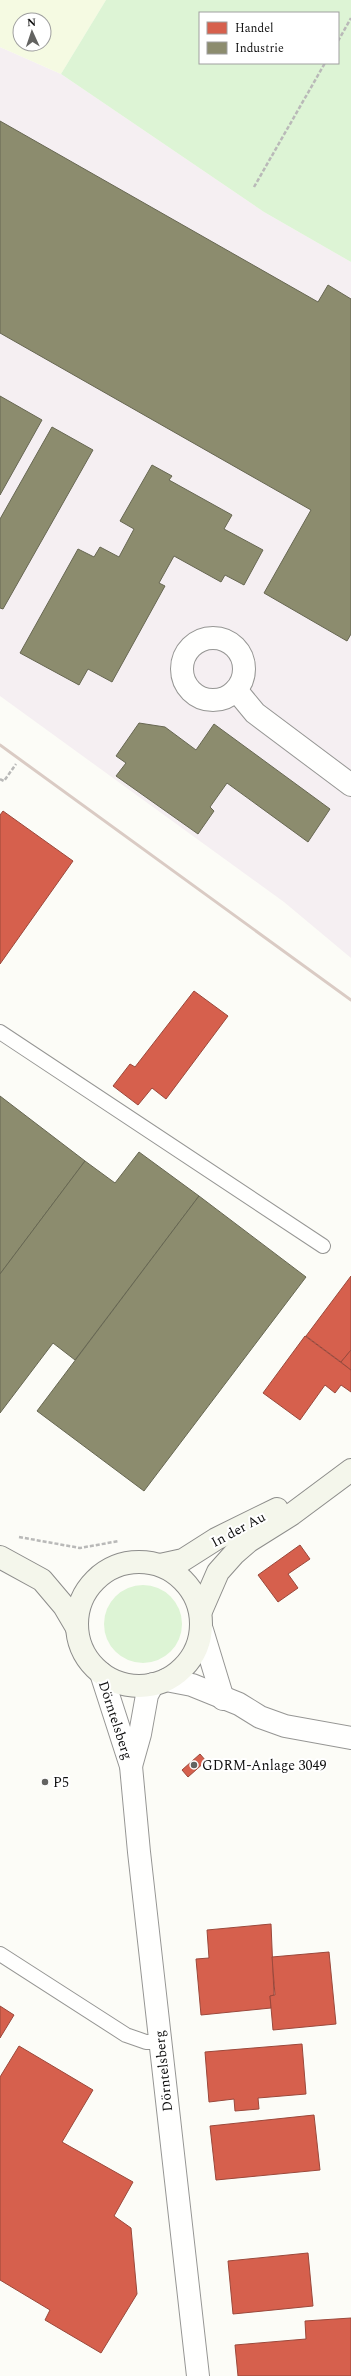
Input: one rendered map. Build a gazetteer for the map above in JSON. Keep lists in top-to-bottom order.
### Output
{
  "streets": {
    "street": ["In der Au", "Dörntelsberg"]
  },
  "crossings": [
    ["In der Au", "Dörntelsberg"]
  ],
  "places": ["GDRM-Anlage 3049", "P5"],
  "legend": ["Handel", "Industrie"],
  "north": "top"
}
